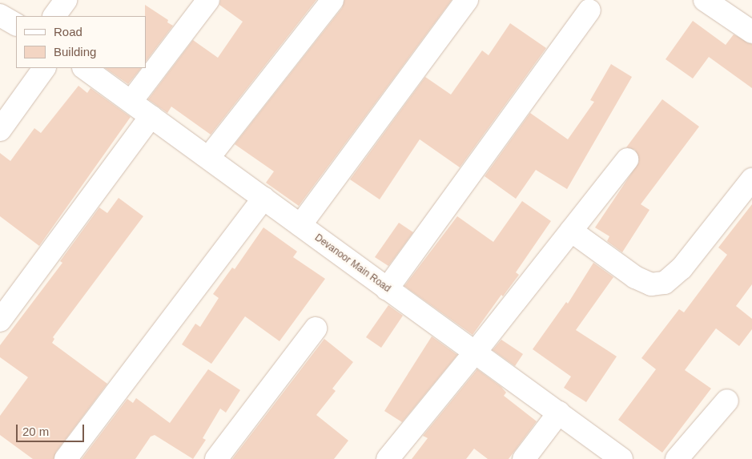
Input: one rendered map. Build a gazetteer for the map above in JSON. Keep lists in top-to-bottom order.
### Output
{
  "streets": {
    "street": ["Devanoor Main Road"]
  },
  "legend": ["Road", "Building"],
  "scale_bar": "20 m"
}
